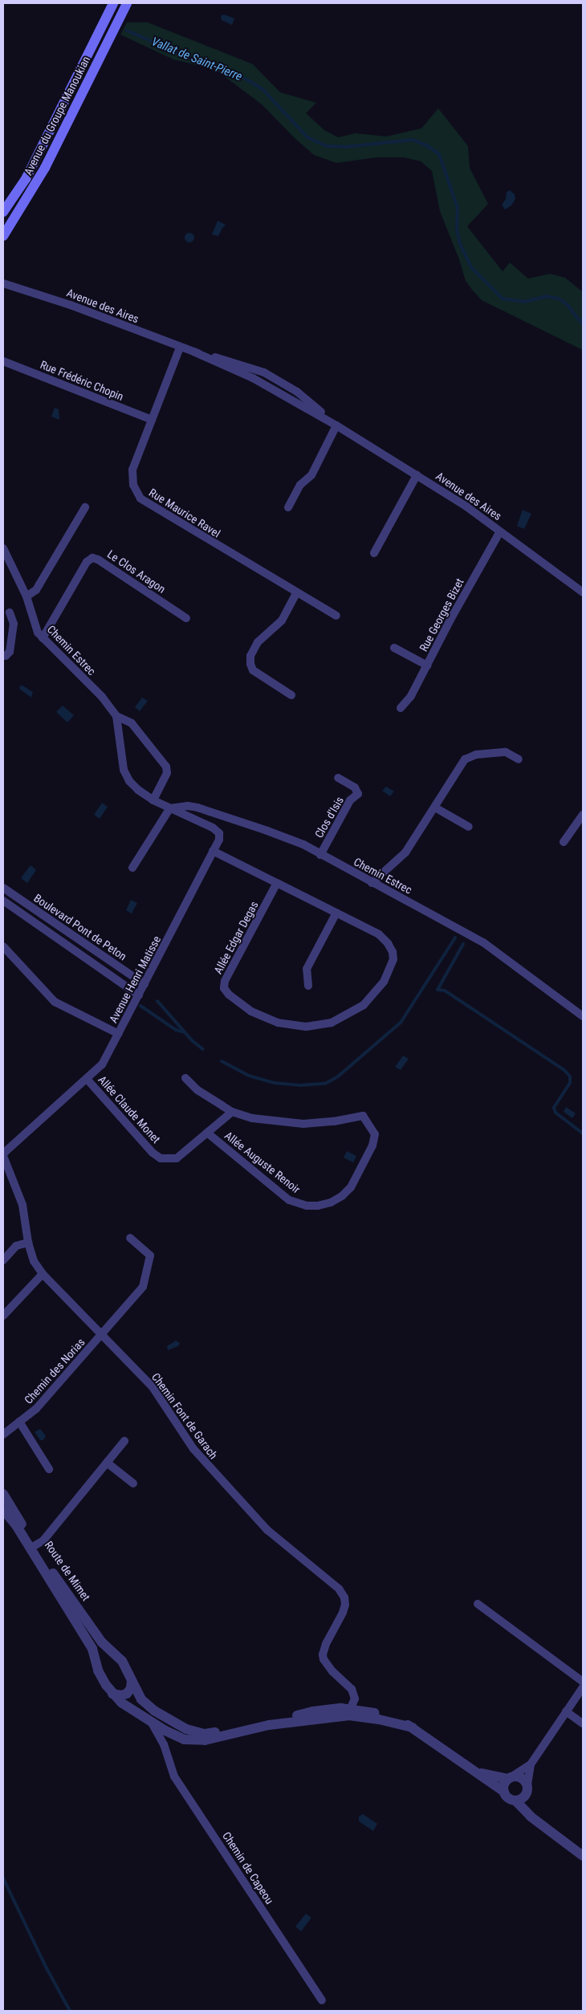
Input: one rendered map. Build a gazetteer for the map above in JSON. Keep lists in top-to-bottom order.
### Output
{
  "streets": {
    "main road": ["Avenue du Groupe Manoukian"],
    "street": [
      "Avenue des Aires",
      "Rue Frédéric Chopin",
      "Rue Maurice Ravel",
      "Le Clos Aragon",
      "Rue Georges Bizet",
      "Chemin Estrec",
      "Clos d'Isis",
      "Boulevard Pont de Peton",
      "Allée Edgar Degas",
      "Avenue Henri Matisse",
      "Allée Claude Monet",
      "Allée Auguste Renoir",
      "Chemin des Norias",
      "Chemin Font de Garach",
      "Route de Mimet",
      "Chemin de Capeou"
    ]
  },
  "crossings": [
    ["Avenue des Aires", "Rue Maurice Ravel"],
    ["Avenue des Aires", "Rue Georges Bizet"],
    ["Rue Frédéric Chopin", "Rue Maurice Ravel"],
    ["Le Clos Aragon", "Chemin Estrec"],
    ["Chemin Estrec", "Clos d'Isis"],
    ["Chemin Estrec", "Avenue Henri Matisse"],
    ["Boulevard Pont de Peton", "Avenue Henri Matisse"],
    ["Allée Edgar Degas", "Avenue Henri Matisse"],
    ["Avenue Henri Matisse", "Allée Claude Monet"],
    ["Avenue Henri Matisse", "Chemin Font de Garach"],
    ["Allée Claude Monet", "Allée Auguste Renoir"],
    ["Chemin des Norias", "Chemin Font de Garach"],
    ["Chemin Font de Garach", "Route de Mimet"],
    ["Route de Mimet", "Chemin de Capeou"]
  ],
  "water": ["Vallat de Saint-Pierre"]
}
